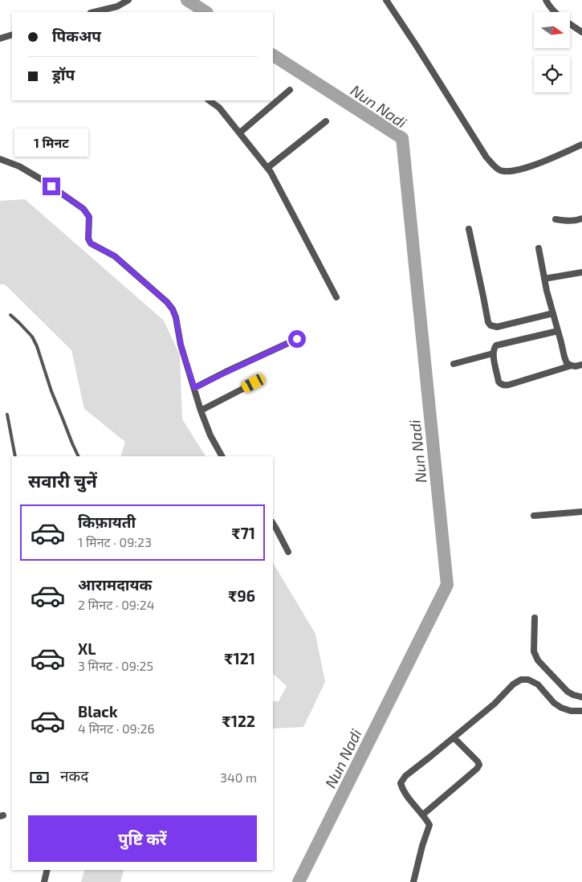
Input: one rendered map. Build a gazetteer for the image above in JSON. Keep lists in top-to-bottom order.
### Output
{
  "water": ["Nun Nadi"],
  "north": "right",
  "page": {
    "banner": ["पिकअप", "ड्रॉप"],
    "bubble": "1 मिनट",
    "heading": "सवारी चुनें",
    "list": [
      {
        "name": "किफ़ायती",
        "note": "1 मिनट · 09:23",
        "value": "₹71"
      },
      {
        "name": "आरामदायक",
        "note": "2 मिनट · 09:24",
        "value": "₹96"
      },
      {
        "name": "XL",
        "note": "3 मिनट · 09:25",
        "value": "₹121"
      },
      {
        "name": "Black",
        "note": "4 मिनट · 09:26",
        "value": "₹122"
      }
    ],
    "pay": ["नकद", "340 m"],
    "buttons": "पुष्टि करें"
  }
}
